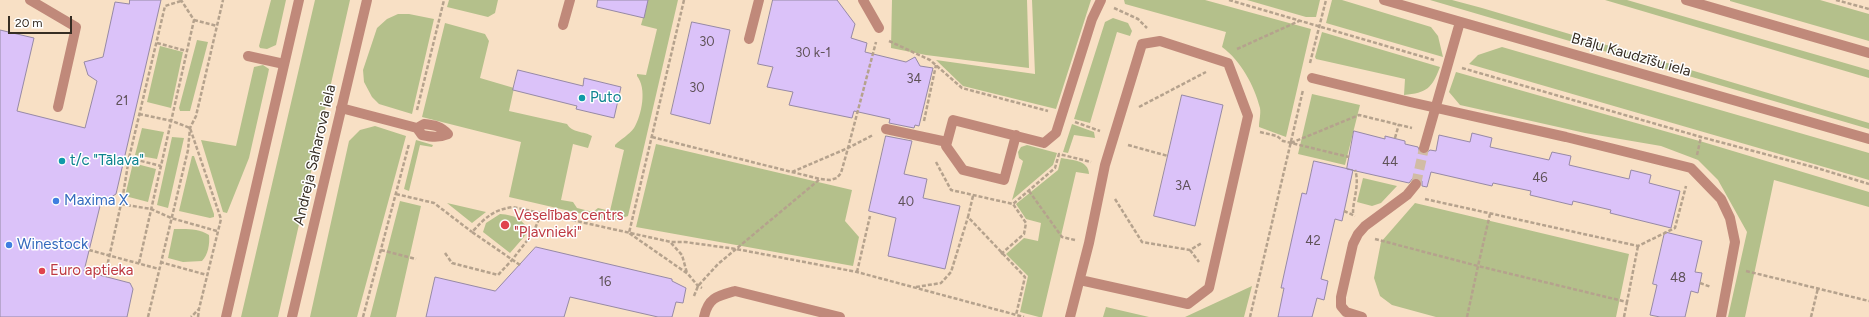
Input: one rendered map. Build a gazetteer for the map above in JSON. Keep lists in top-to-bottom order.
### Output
{
  "streets": {
    "street": ["Brāļu Kaudzīšu iela", "Andreja Saharova iela"]
  },
  "places": [
    "Puto",
    "t/c \"Tālava\"",
    "Maxima X",
    "Veselības centrs \"Pļavnieki\"",
    "Winestock",
    "Euro aptieka"
  ],
  "house_numbers": [
    "30",
    "30 k-1",
    "34",
    "30",
    "21",
    "44",
    "46",
    "3A",
    "40",
    "42",
    "48",
    "16"
  ],
  "scale_bar": "20 m"
}
